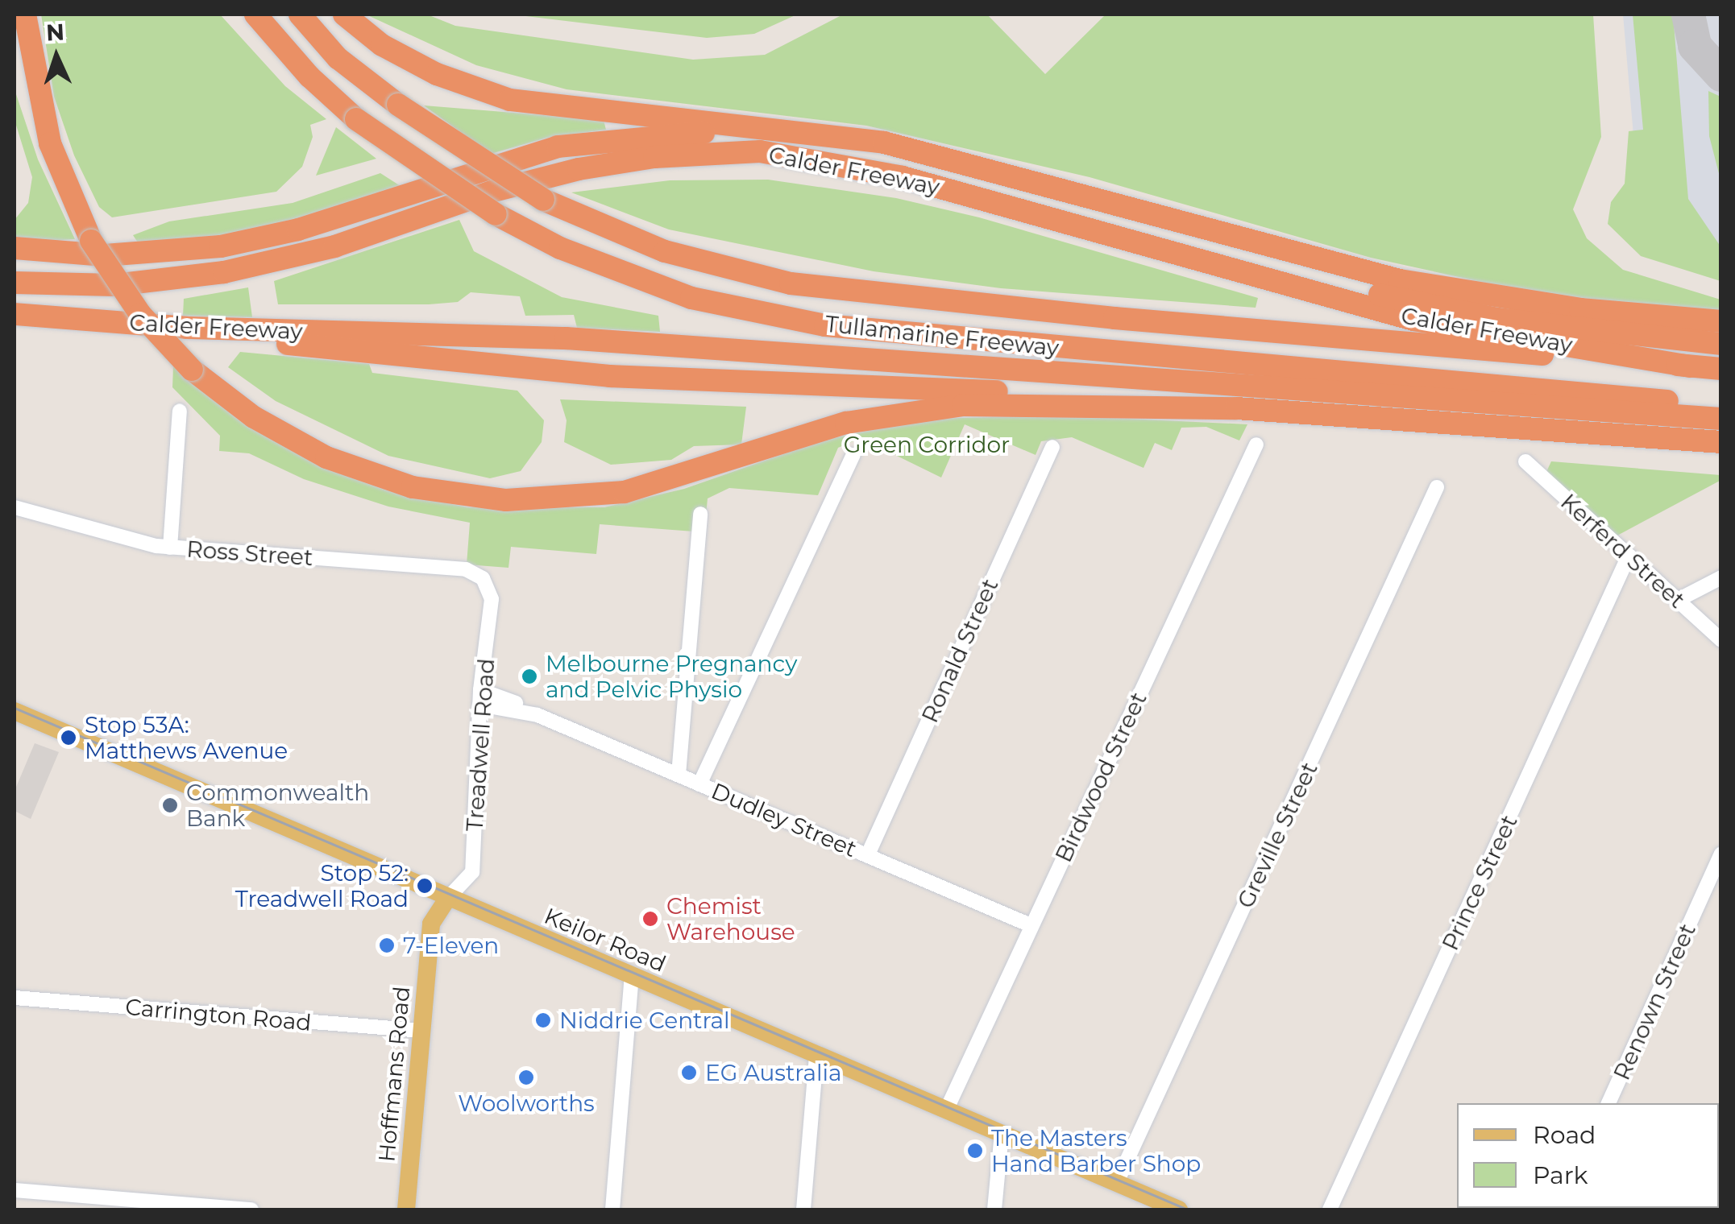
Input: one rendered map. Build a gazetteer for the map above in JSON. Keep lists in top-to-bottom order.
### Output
{
  "streets": {
    "highway": ["Calder Freeway", "Tullamarine Freeway"],
    "main road": ["Keilor Road", "Hoffmans Road"],
    "street": [
      "Kerferd Street",
      "Ross Street",
      "Ronald Street",
      "Treadwell Road",
      "Birdwood Street",
      "Dudley Street",
      "Greville Street",
      "Prince Street",
      "Renown Street",
      "Carrington Road"
    ]
  },
  "crossings": [
    ["Calder Freeway", "Tullamarine Freeway"],
    ["Kerferd Street", "Prince Street"],
    ["Ross Street", "Treadwell Road"],
    ["Ronald Street", "Dudley Street"],
    ["Treadwell Road", "Dudley Street"],
    ["Treadwell Road", "Keilor Road"],
    ["Treadwell Road", "Hoffmans Road"],
    ["Birdwood Street", "Dudley Street"],
    ["Birdwood Street", "Keilor Road"],
    ["Greville Street", "Keilor Road"],
    ["Keilor Road", "Hoffmans Road"],
    ["Carrington Road", "Hoffmans Road"]
  ],
  "parks": ["Green Corridor"],
  "places": [
    "Melbourne Pregnancy and Pelvic Physio",
    "Stop 53A: Matthews Avenue",
    "Commonwealth Bank",
    "Stop 52: Treadwell Road",
    "Chemist Warehouse",
    "7-Eleven",
    "Niddrie Central",
    "EG Australia",
    "Woolworths",
    "The Masters Hand Barber Shop"
  ],
  "legend": ["Road", "Park"],
  "north": "top"
}
